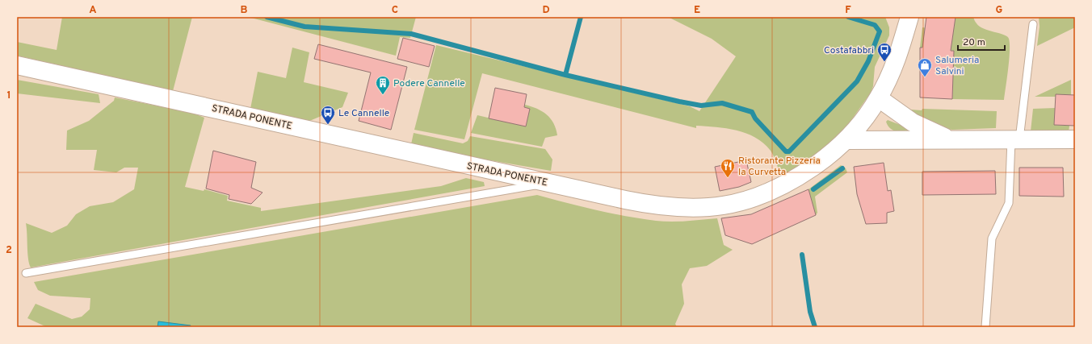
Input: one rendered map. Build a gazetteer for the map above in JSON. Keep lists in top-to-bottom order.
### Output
{
  "streets": {
    "main road": ["STRADA PONENTE"]
  },
  "places": {
    "bus stop": ["Costafabbri", "Le Cannelle"],
    "shop": ["Salumeria Salvini"],
    "building": ["Podere Cannelle"],
    "restaurant": ["Ristorante Pizzeria la Curvetta"]
  },
  "scale_bar": "20 m",
  "grid": {
    "columns": [
      "A",
      "B",
      "C",
      "D",
      "E",
      "F",
      "G"
    ],
    "rows": ["1", "2"]
  }
}
